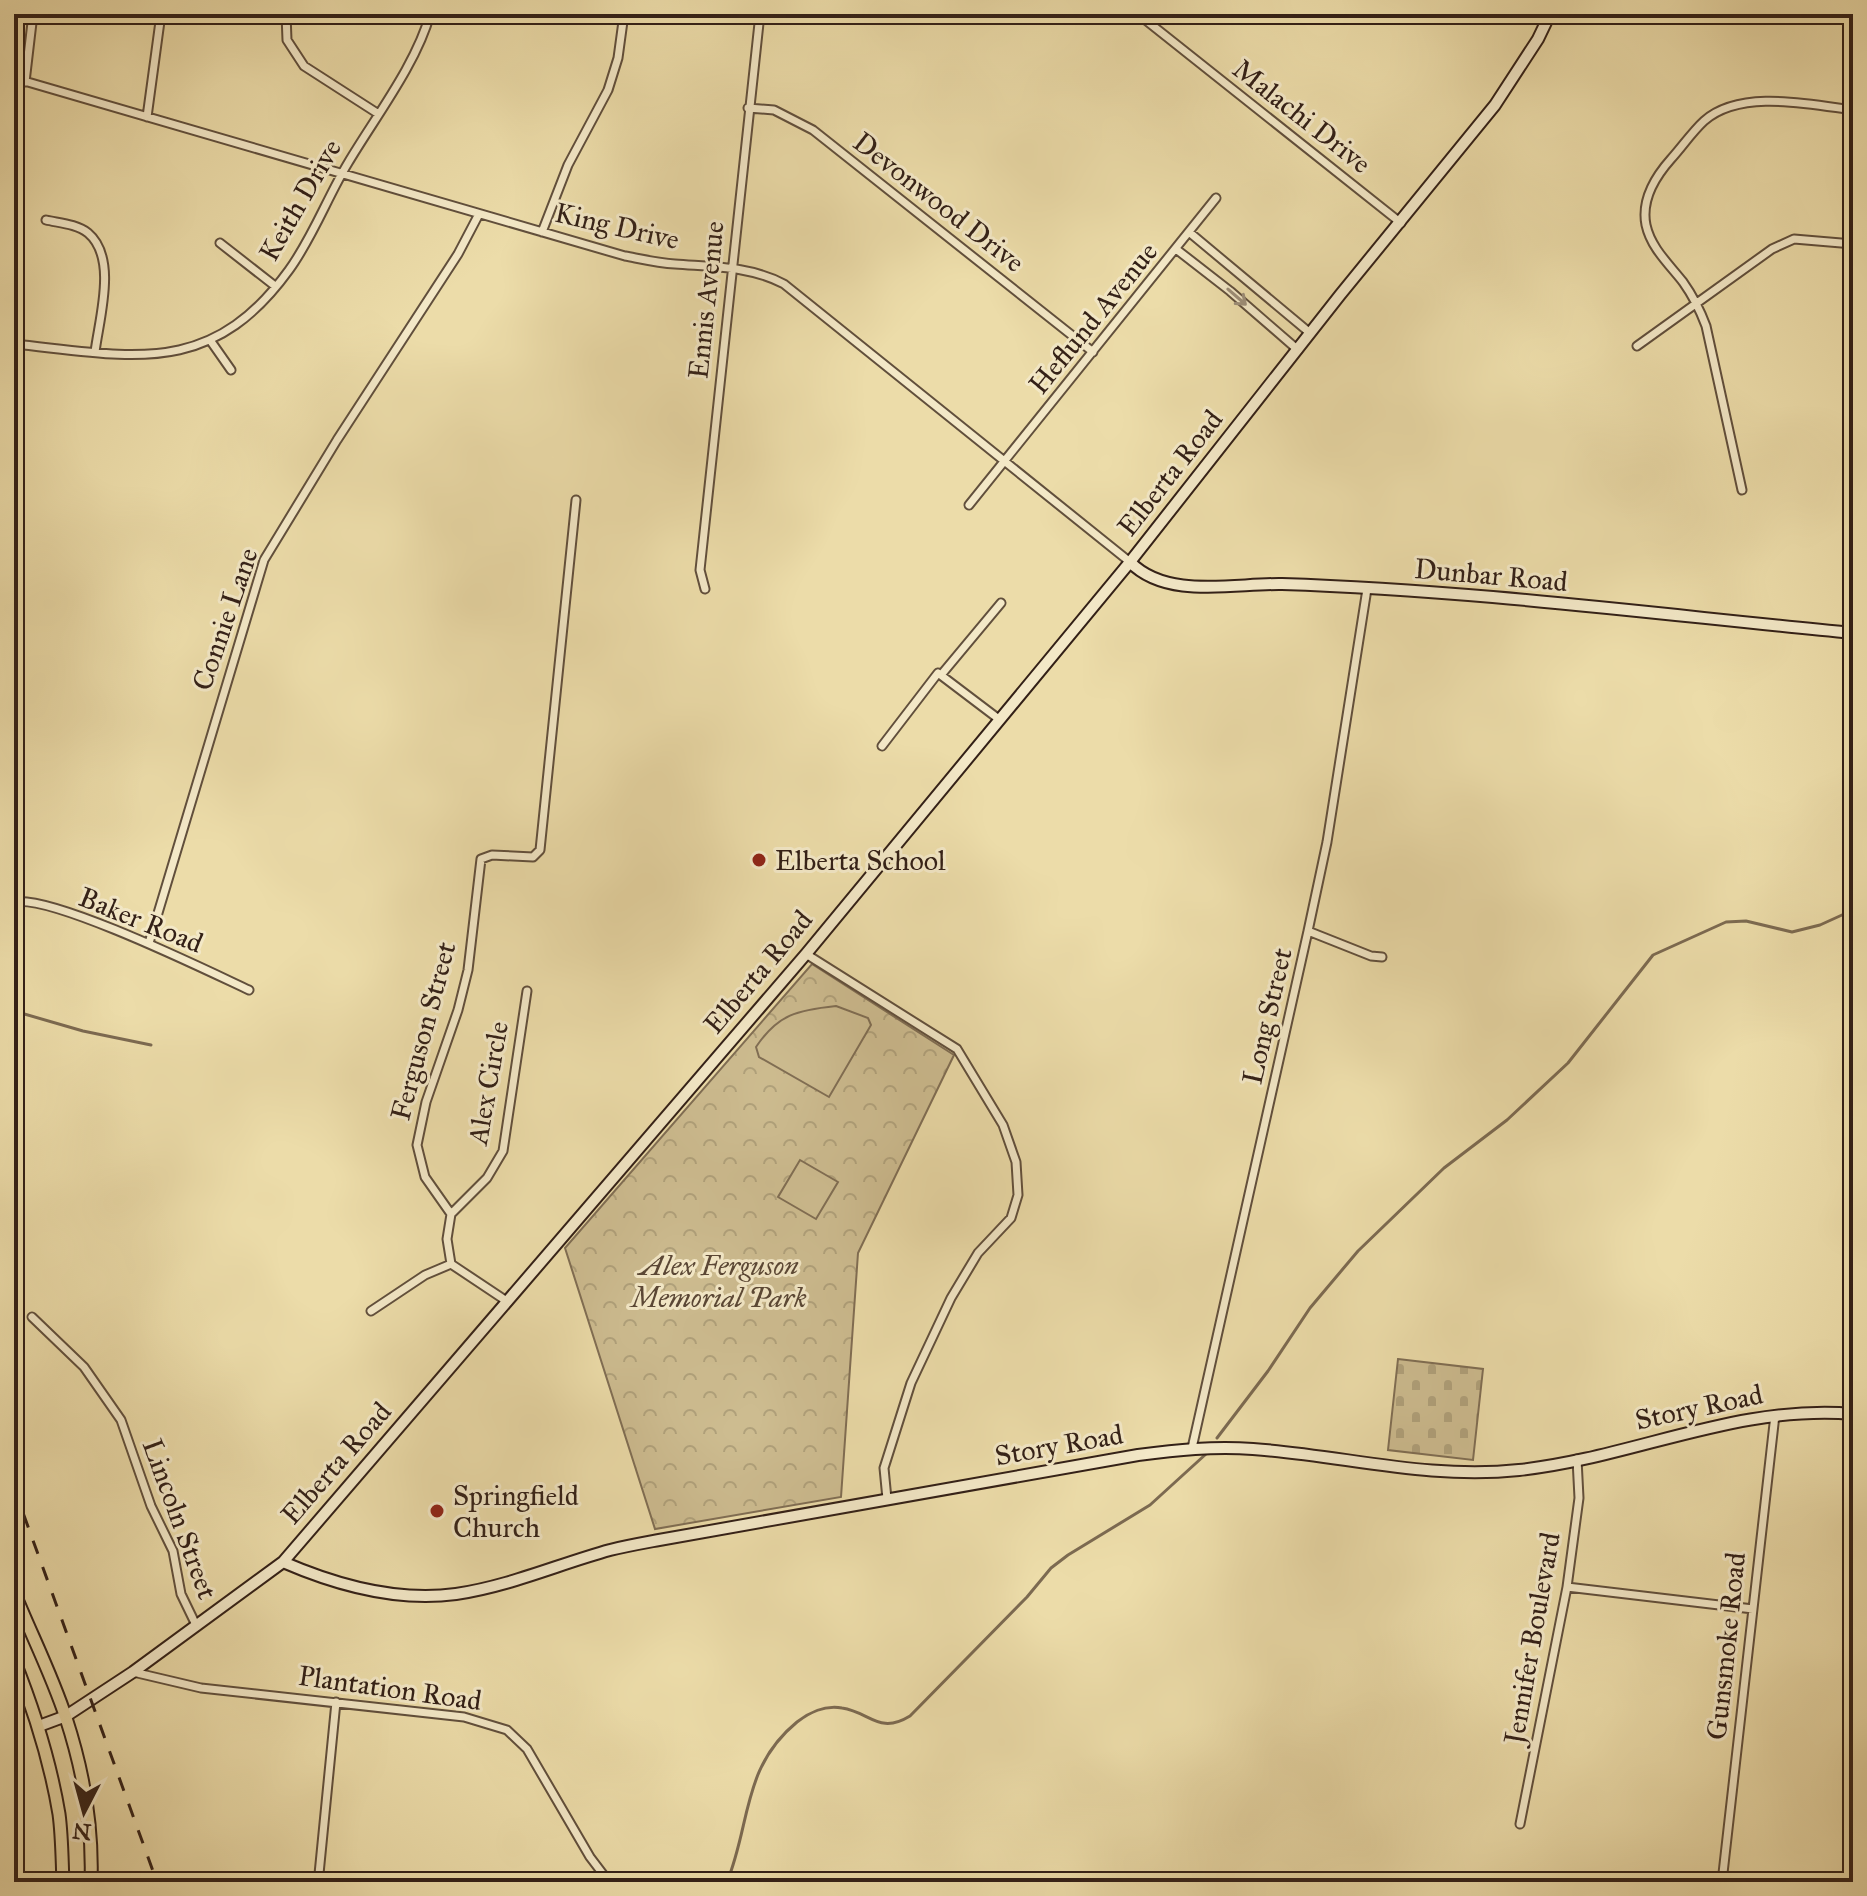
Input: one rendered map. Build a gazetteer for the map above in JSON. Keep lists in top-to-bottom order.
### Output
{
  "streets": {
    "street": [
      "Malachi Drive",
      "Keith Drive",
      "Devonwood Drive",
      "King Drive",
      "Ennis Avenue",
      "Heflund Avenue",
      "Elberta Road",
      "Dunbar Road",
      "Connie Lane",
      "Baker Road",
      "Long Street",
      "Ferguson Street",
      "Alex Circle",
      "Story Road",
      "Lincoln Street",
      "Jennifer Boulevard",
      "Gunsmoke Road",
      "Plantation Road"
    ]
  },
  "crossings": [
    ["Malachi Drive", "Elberta Road"],
    ["Keith Drive", "King Drive"],
    ["Devonwood Drive", "Ennis Avenue"],
    ["Devonwood Drive", "Heflund Avenue"],
    ["King Drive", "Ennis Avenue"],
    ["King Drive", "Heflund Avenue"],
    ["King Drive", "Elberta Road"],
    ["King Drive", "Dunbar Road"],
    ["King Drive", "Connie Lane"],
    ["Heflund Avenue", "Elberta Road"],
    ["Elberta Road", "Dunbar Road"],
    ["Elberta Road", "Story Road"],
    ["Elberta Road", "Lincoln Street"],
    ["Elberta Road", "Plantation Road"],
    ["Dunbar Road", "Long Street"],
    ["Connie Lane", "Baker Road"],
    ["Long Street", "Story Road"],
    ["Ferguson Street", "Alex Circle"],
    ["Story Road", "Jennifer Boulevard"],
    ["Story Road", "Gunsmoke Road"]
  ],
  "parks": ["Alex Ferguson Memorial Park"],
  "places": ["Elberta School", "Springfield Church"],
  "north": "bottom"
}
